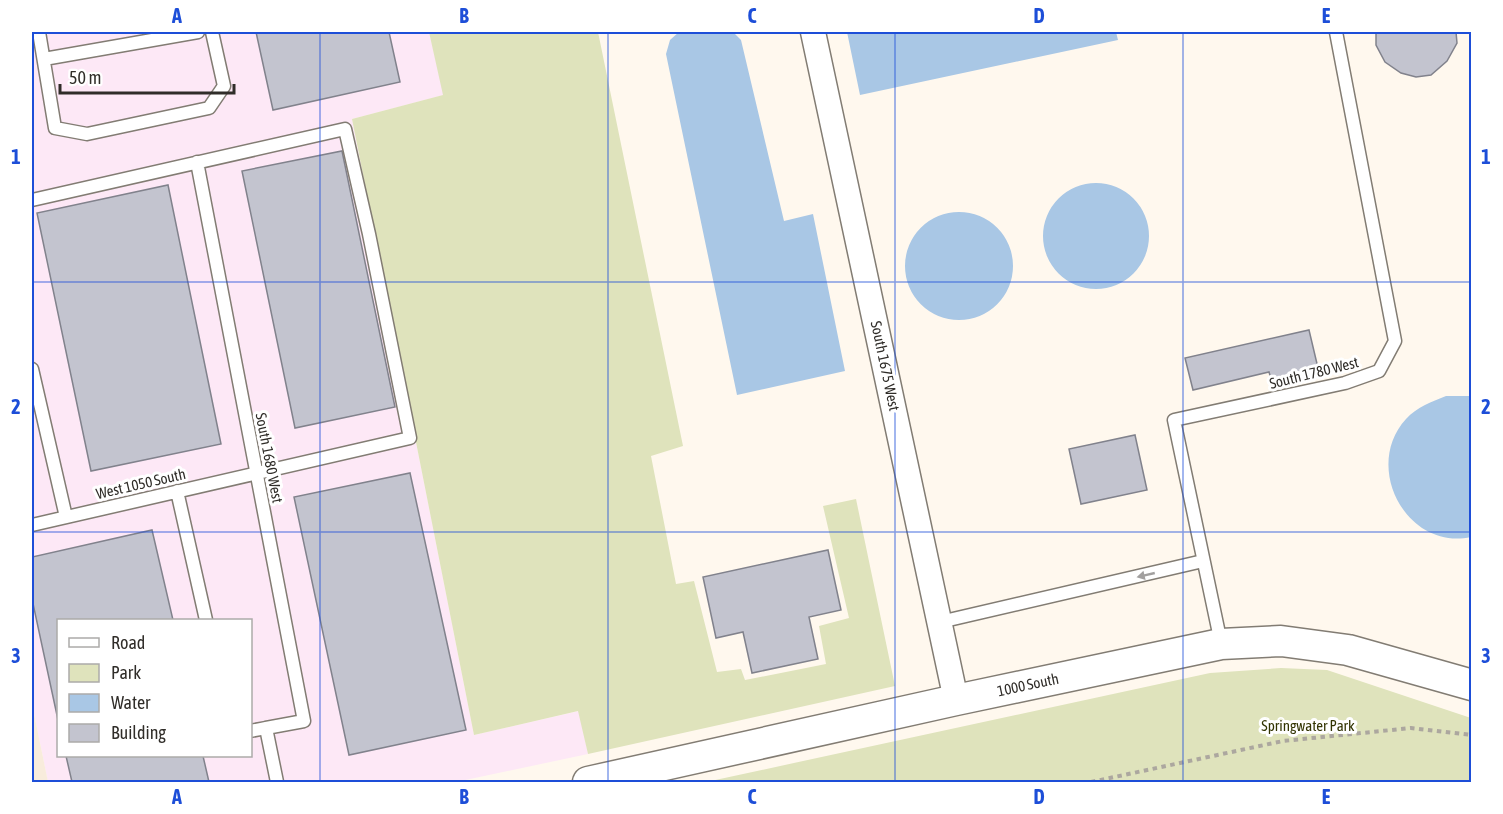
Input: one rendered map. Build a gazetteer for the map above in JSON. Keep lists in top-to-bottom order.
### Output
{
  "streets": {
    "street": ["South 1675 West", "1000 South"],
    "lane": ["South 1780 West", "South 1680 West", "West 1050 South"]
  },
  "crossings": [
    ["South 1675 West", "1000 South"],
    ["South 1780 West", "1000 South"],
    ["South 1680 West", "West 1050 South"]
  ],
  "parks": ["Springwater Park"],
  "legend": [
    "Road",
    "Park",
    "Water",
    "Building"
  ],
  "scale_bar": "50 m",
  "grid": {
    "columns": [
      "A",
      "B",
      "C",
      "D",
      "E"
    ],
    "rows": ["1", "2", "3"]
  }
}
